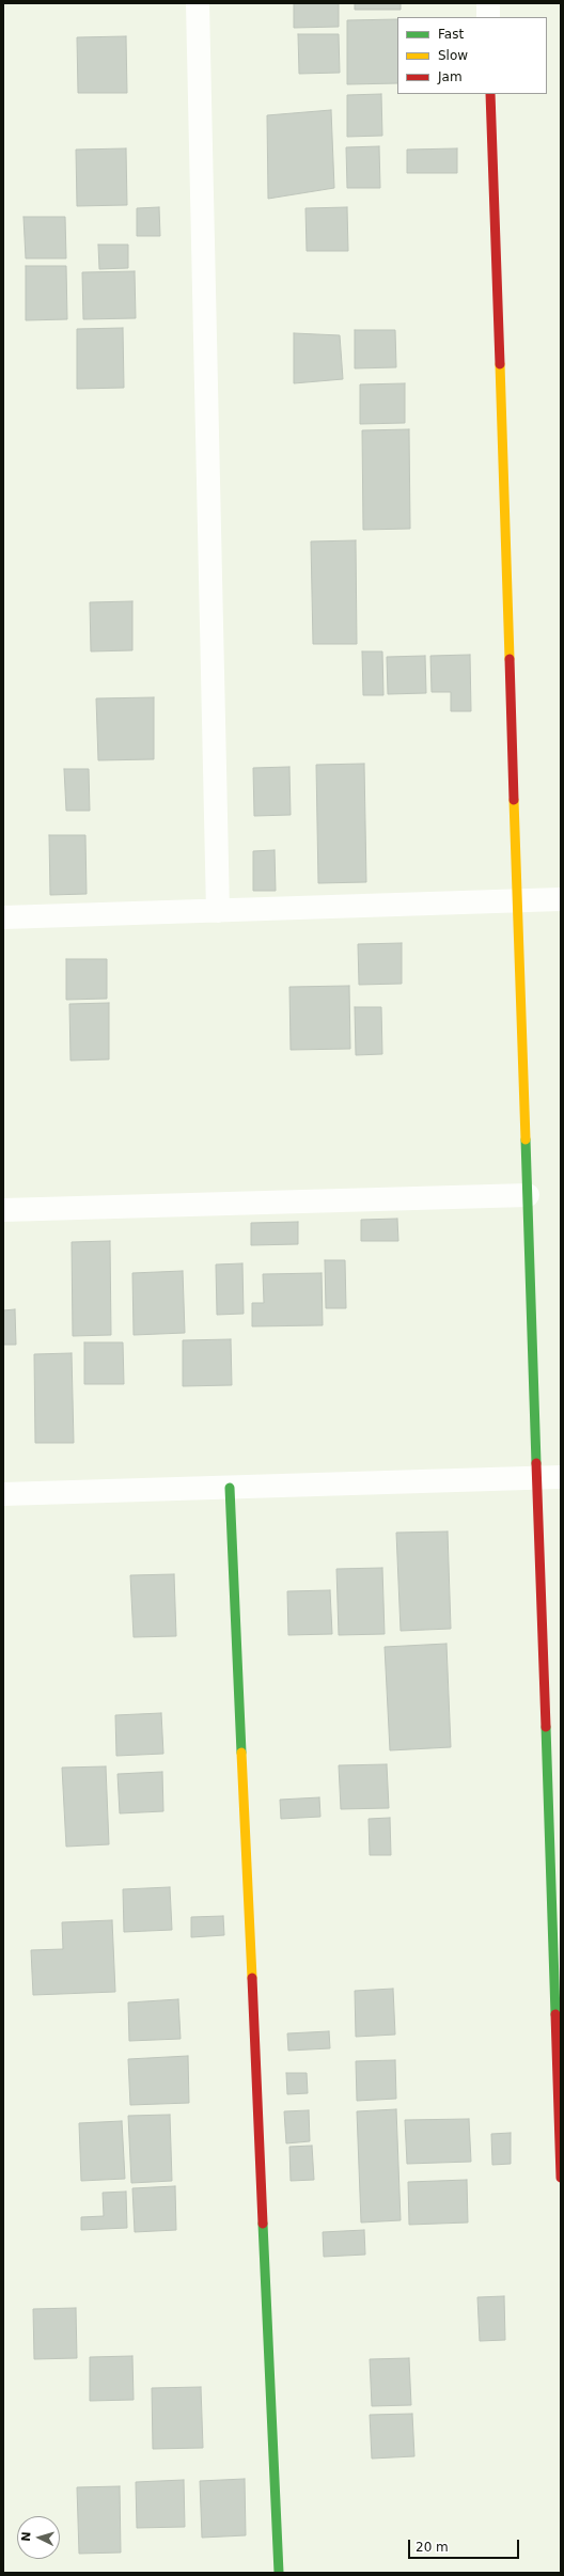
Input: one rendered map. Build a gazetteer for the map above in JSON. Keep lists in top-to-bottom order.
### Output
{
  "legend": ["Fast", "Slow", "Jam"],
  "scale_bar": "20 m",
  "north": "left"
}
